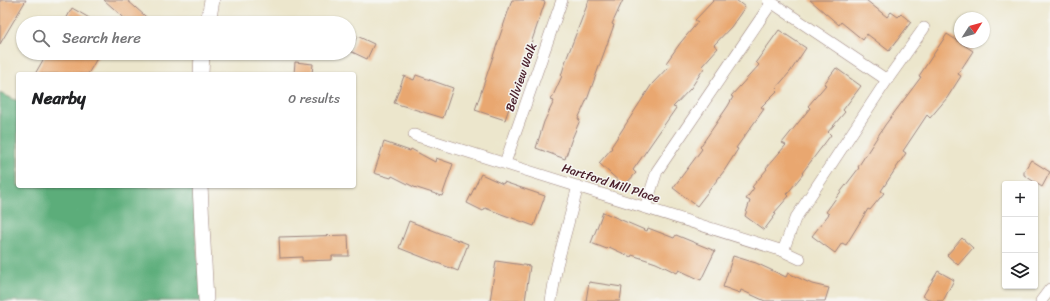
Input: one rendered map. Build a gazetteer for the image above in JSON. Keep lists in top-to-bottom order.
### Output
{
  "streets": {
    "street": ["Bellview Walk", "Hartford Mill Place"]
  },
  "crossings": [
    ["Bellview Walk", "Hartford Mill Place"]
  ],
  "north": "top right",
  "page": {
    "search": "Search here",
    "heading": ["Nearby", "0 results"],
    "map_buttons": ["+", "−"]
  }
}
